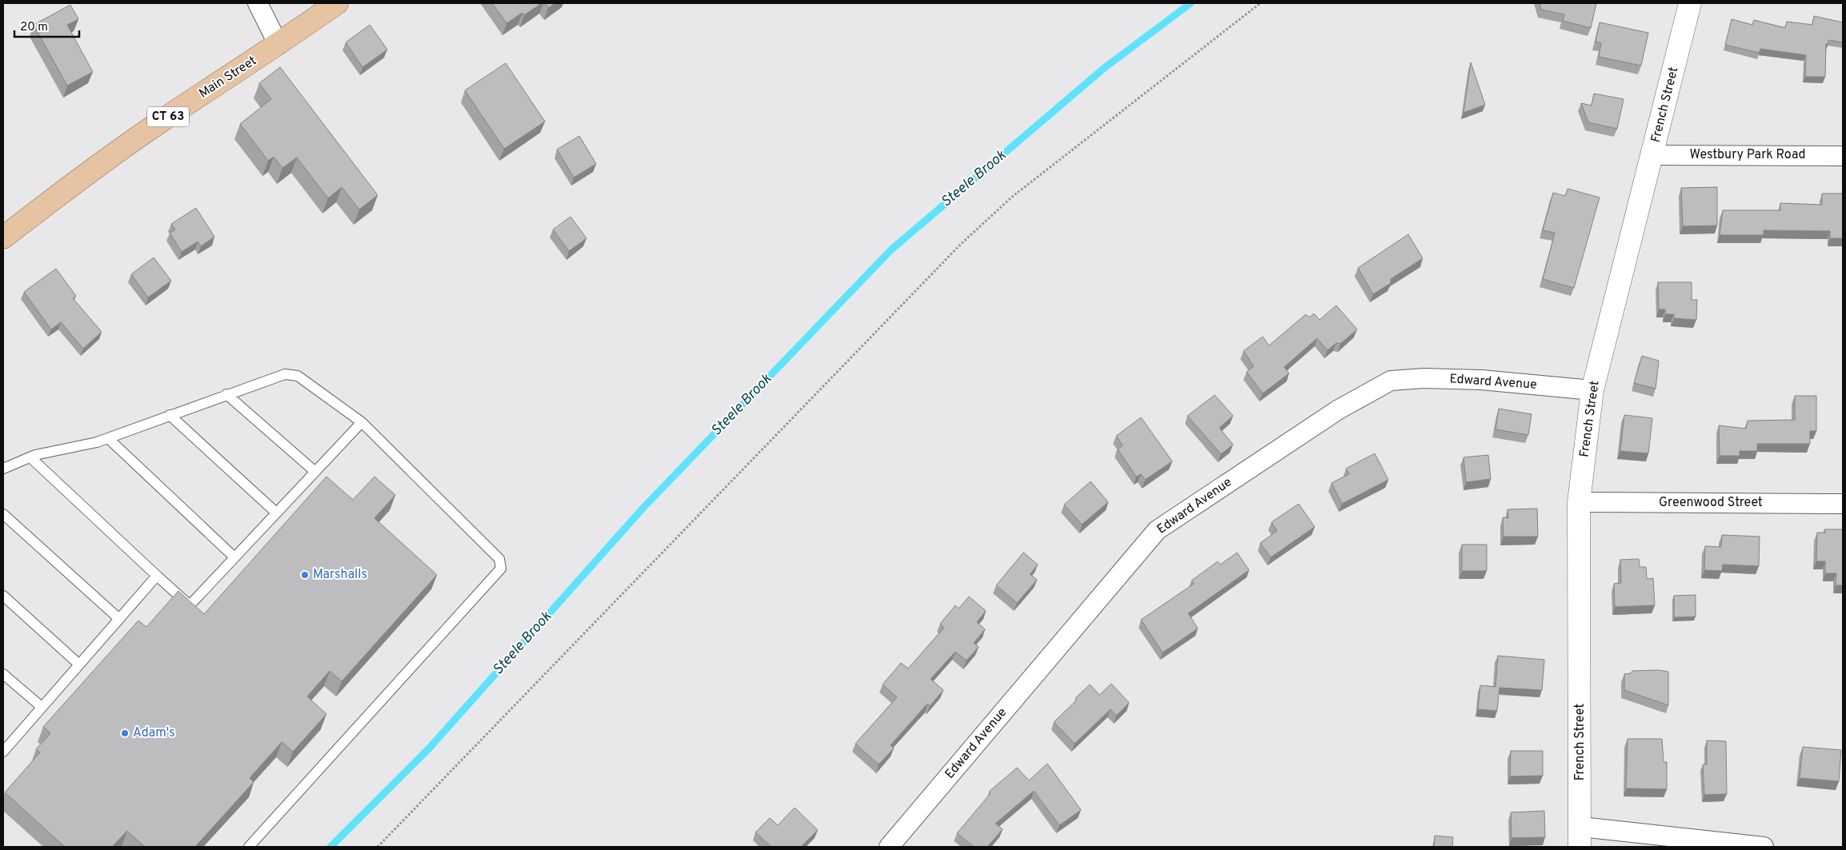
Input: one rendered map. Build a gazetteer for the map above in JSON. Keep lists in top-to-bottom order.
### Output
{
  "streets": {
    "main road": ["Main Street", "CT 63"],
    "street": [
      "French Street",
      "Westbury Park Road",
      "Edward Avenue",
      "Greenwood Street"
    ]
  },
  "crossings": [
    ["French Street", "Westbury Park Road"],
    ["French Street", "Edward Avenue"],
    ["French Street", "Greenwood Street"]
  ],
  "water": ["Steele Brook"],
  "places": ["Marshalls", "Adam's"],
  "scale_bar": "20 m"
}
